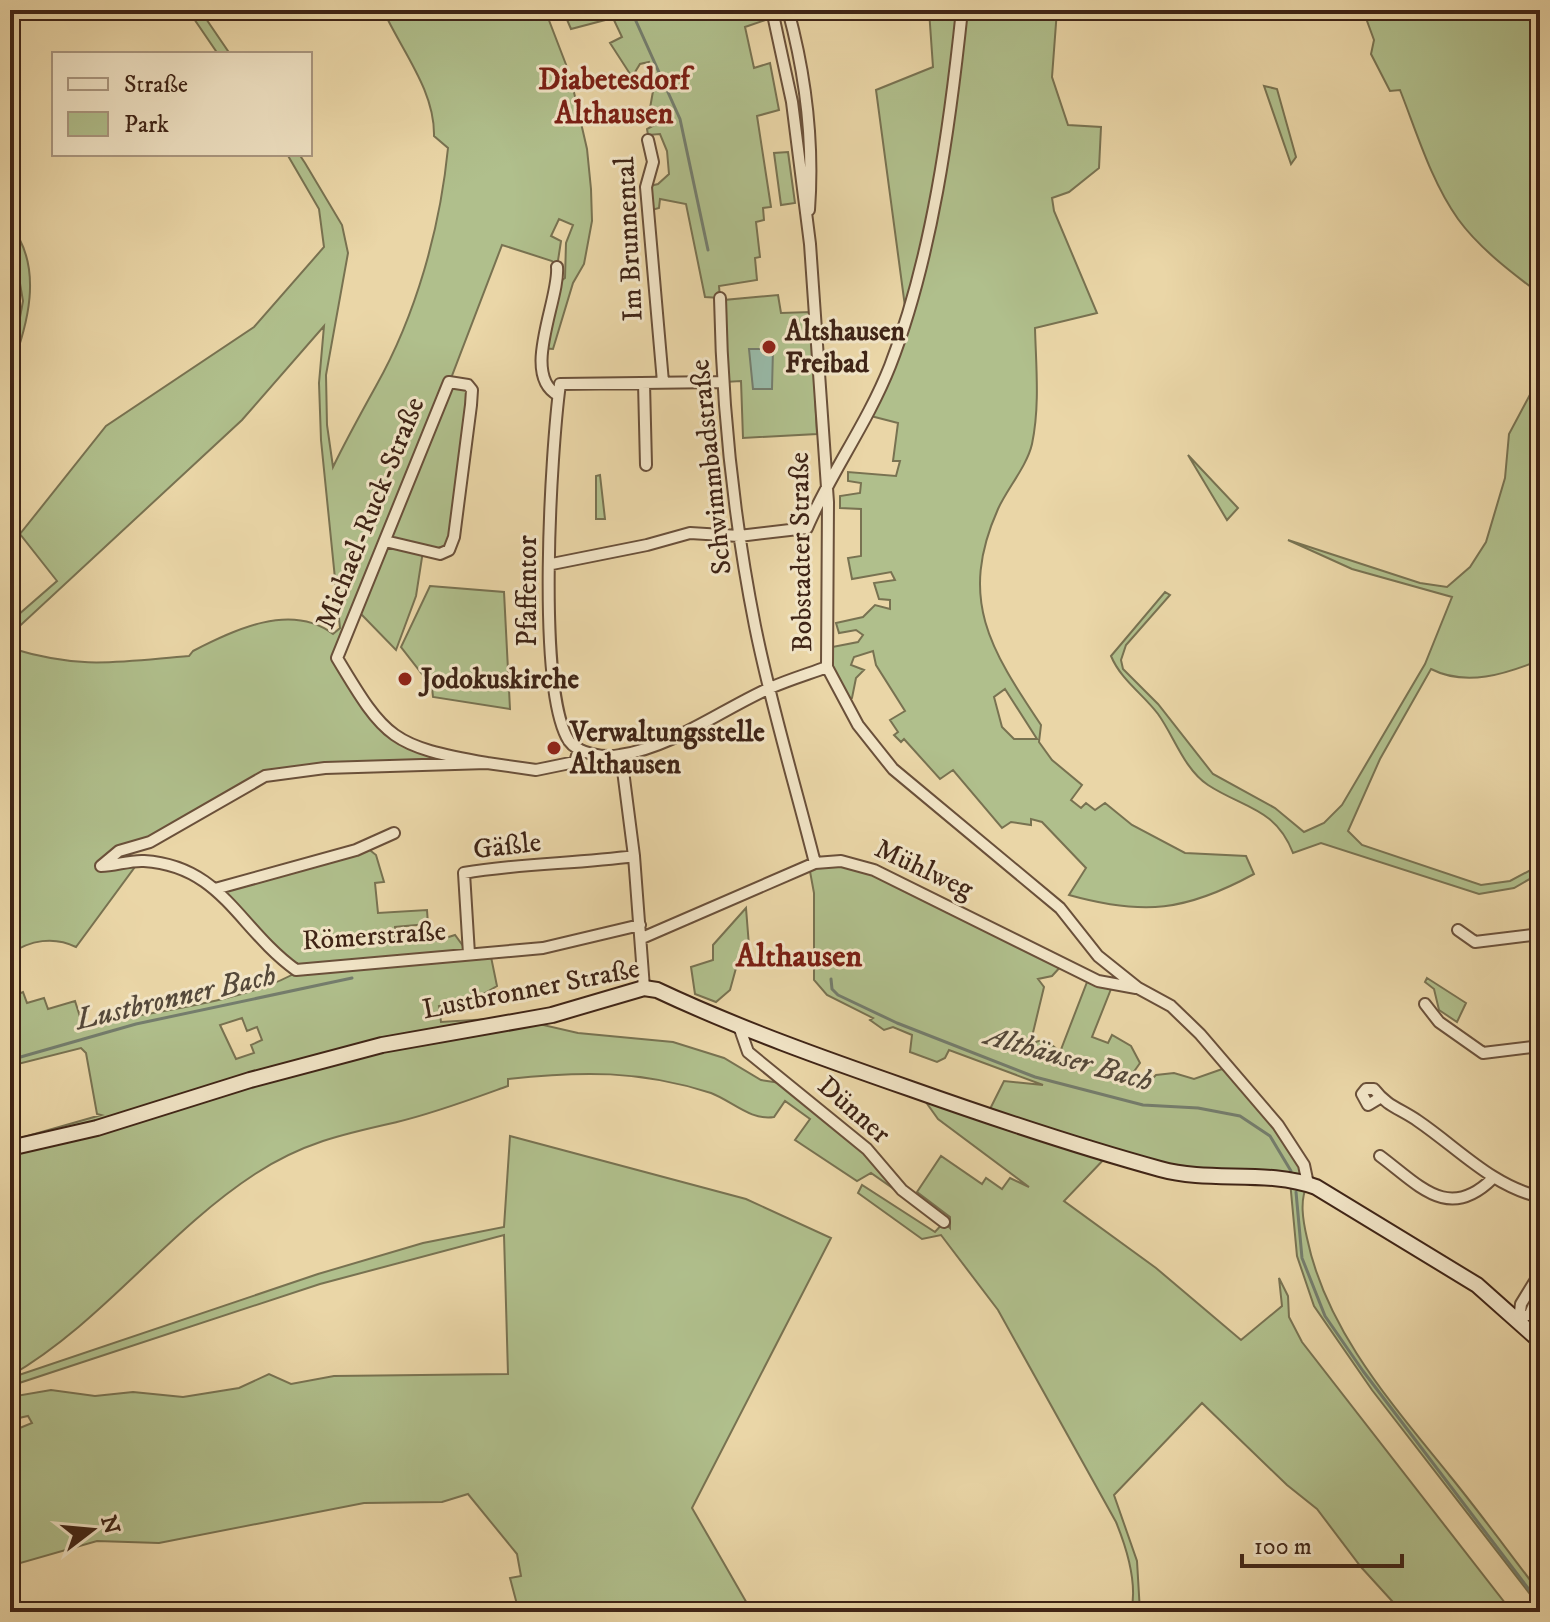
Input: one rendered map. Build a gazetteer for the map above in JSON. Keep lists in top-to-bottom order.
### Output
{
  "streets": {
    "street": [
      "Im Brunnental",
      "Schwimmbadstraße",
      "Michael-Ruck-Straße",
      "Bobstadter Straße",
      "Pfaffentor",
      "Gäßle",
      "Mühlweg",
      "Römerstraße",
      "Lustbronner Straße",
      "Dünner"
    ]
  },
  "crossings": [
    ["Schwimmbadstraße", "Michael-Ruck-Straße"],
    ["Schwimmbadstraße", "Pfaffentor"],
    ["Schwimmbadstraße", "Mühlweg"],
    ["Michael-Ruck-Straße", "Pfaffentor"],
    ["Michael-Ruck-Straße", "Römerstraße"],
    ["Bobstadter Straße", "Mühlweg"],
    ["Bobstadter Straße", "Lustbronner Straße"],
    ["Gäßle", "Römerstraße"],
    ["Lustbronner Straße", "Dünner"]
  ],
  "districts": ["Diabetesdorf Althausen", "Althausen"],
  "water": ["Lustbronner Bach", "Althäuser Bach"],
  "places": ["Altshausen Freibad", "Jodokuskirche", "Verwaltungsstelle Althausen"],
  "legend": ["Straße", "Park"],
  "scale_bar": "100 m",
  "north": "right"
}
